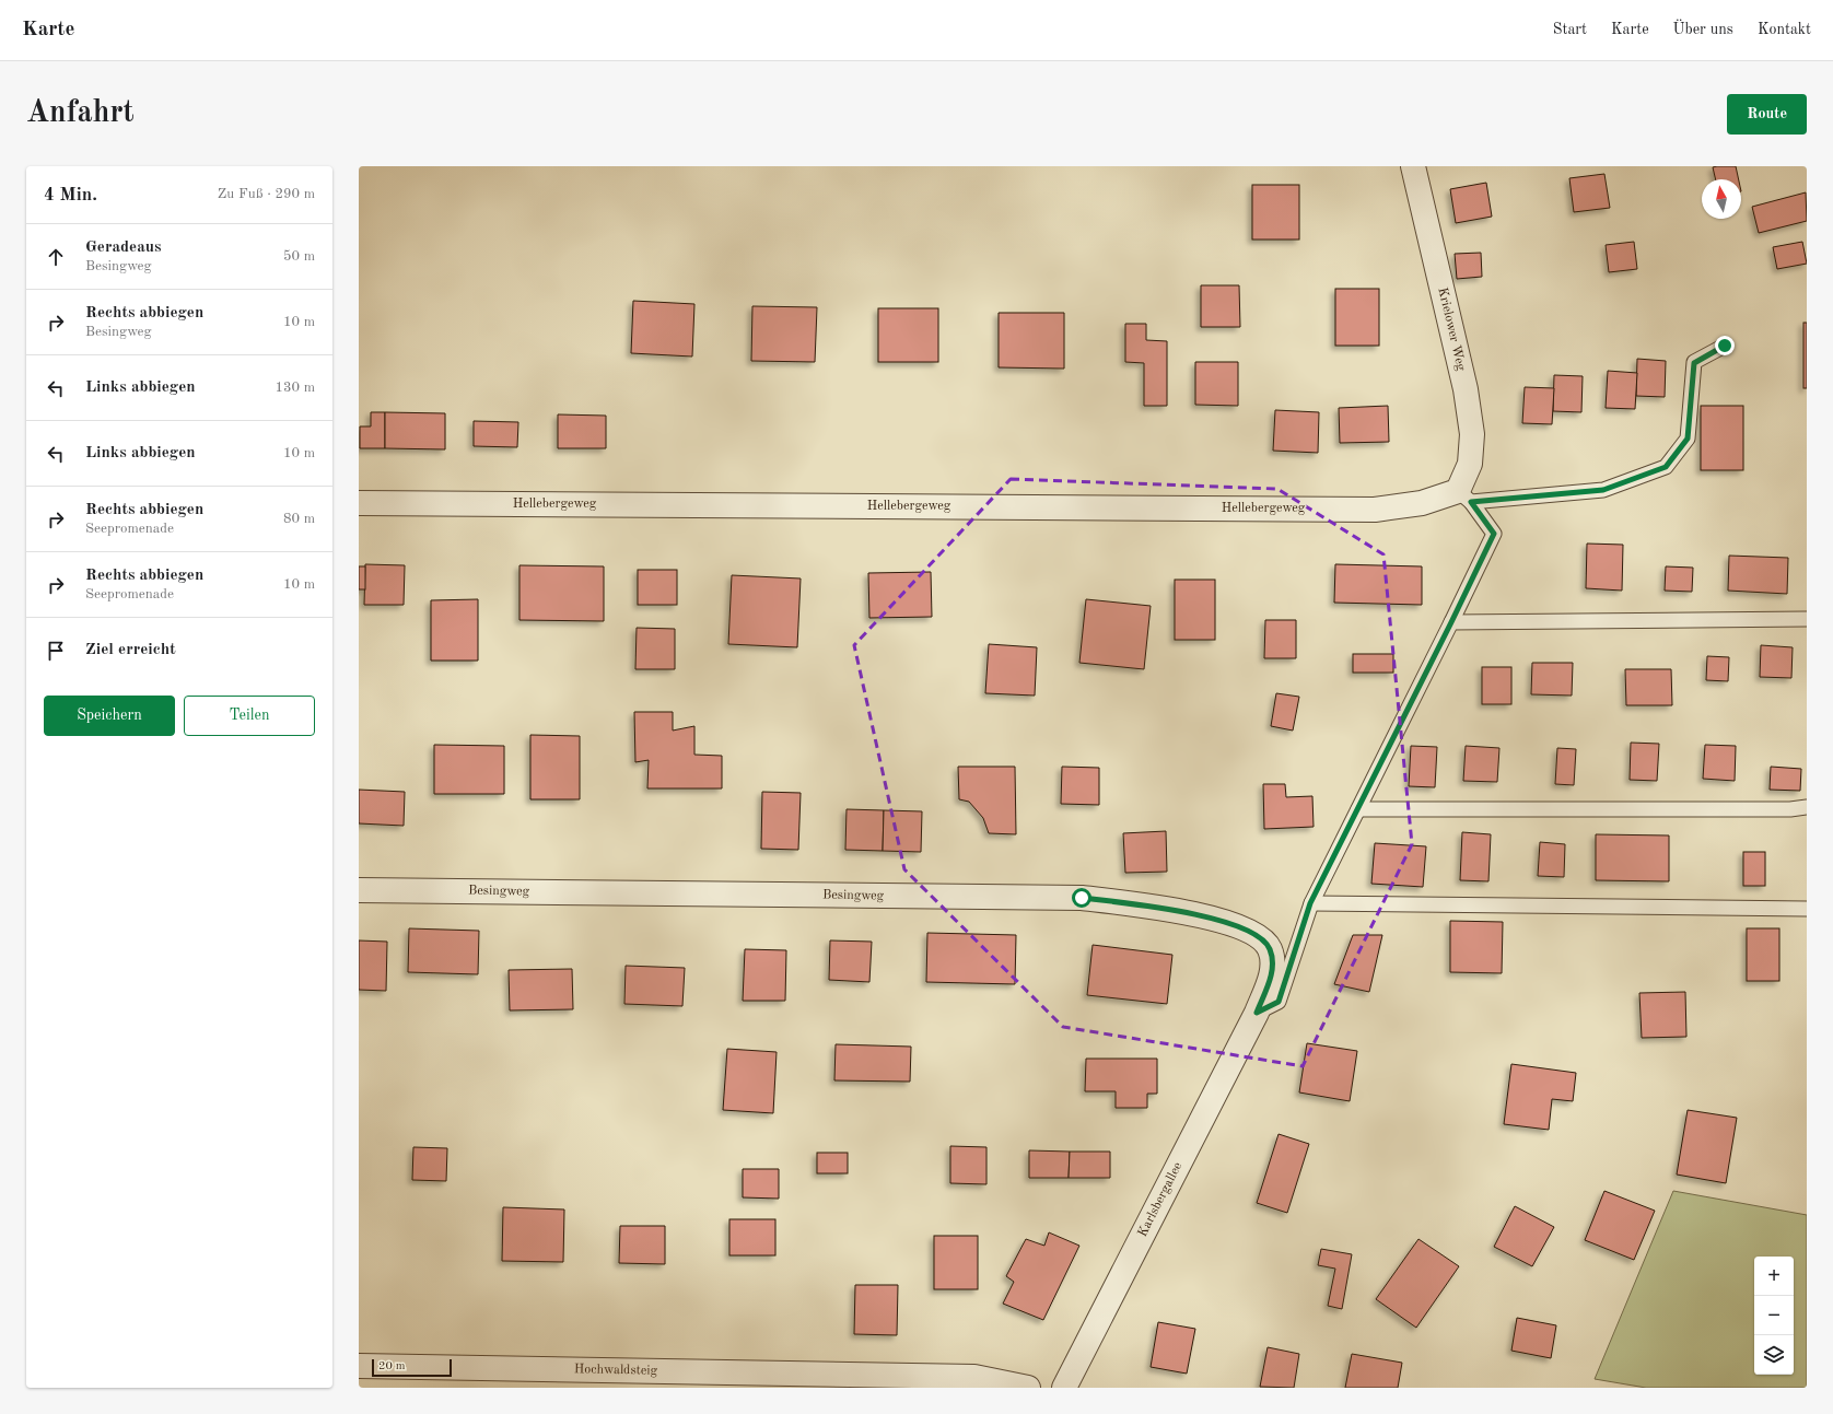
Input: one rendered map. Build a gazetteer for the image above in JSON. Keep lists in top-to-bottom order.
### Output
{
  "streets": {
    "street": [
      "Krielower Weg",
      "Hellebergeweg",
      "Besingweg",
      "Karlsbergallee",
      "Hochwaldsteig"
    ]
  },
  "crossings": [
    ["Krielower Weg", "Hellebergeweg"],
    ["Besingweg", "Karlsbergallee"]
  ],
  "scale_bar": "20 m",
  "north": "top",
  "page": {
    "header": "Karte",
    "nav": [
      "Start",
      "Karte",
      "Über uns",
      "Kontakt"
    ],
    "buttons": [
      "Route",
      ["Speichern", "Teilen"]
    ],
    "title": "Anfahrt",
    "heading": ["4 Min.", "Zu Fuß · 290 m"],
    "list": [
      ["Geradeaus", "Besingweg", "50 m"],
      ["Rechts abbiegen", "Besingweg", "10 m"],
      ["Links abbiegen", "130 m"],
      ["Links abbiegen", "10 m"],
      ["Rechts abbiegen", "Seepromenade", "80 m"],
      ["Rechts abbiegen", "Seepromenade", "10 m"],
      "Ziel erreicht"
    ],
    "map_buttons": ["+", "−"],
    "scale": "20 m"
  }
}
